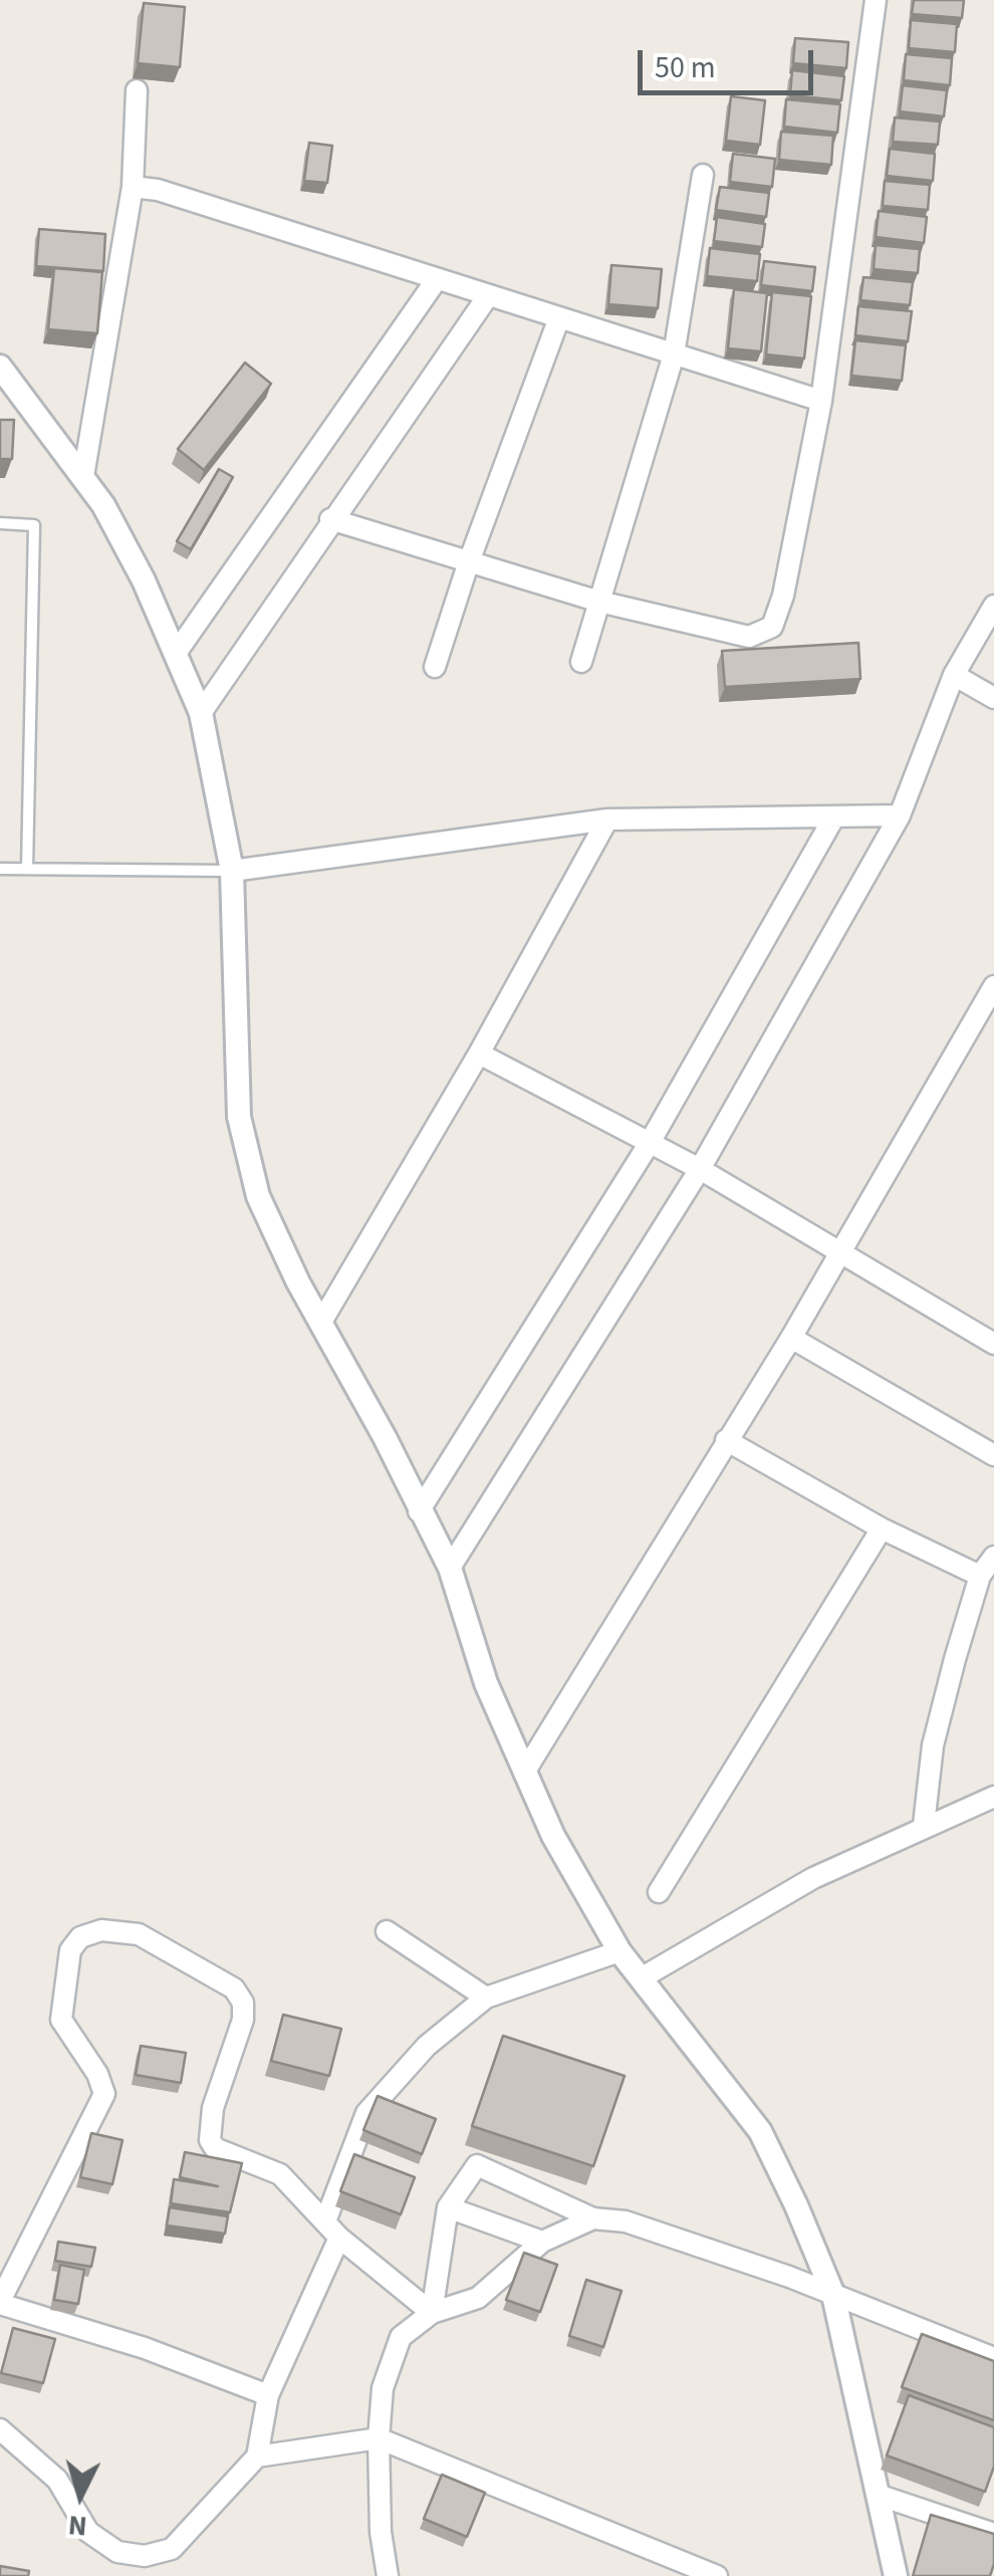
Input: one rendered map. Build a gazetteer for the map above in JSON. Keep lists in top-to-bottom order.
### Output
{
  "scale_bar": "50 m",
  "north": "bottom"
}
